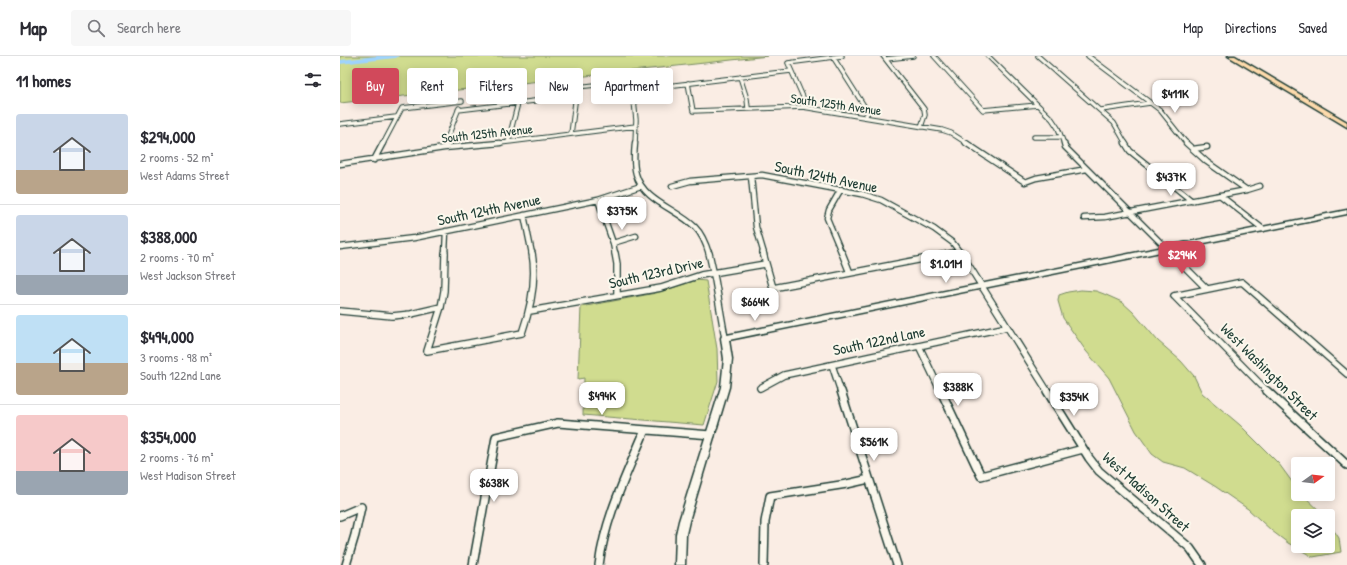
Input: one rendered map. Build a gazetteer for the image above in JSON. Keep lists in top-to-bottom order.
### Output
{
  "streets": {
    "street": [
      "South 125th Avenue",
      "South 124th Avenue",
      "South 123rd Drive",
      "South 122nd Lane",
      "West Washington Street",
      "West Madison Street"
    ]
  },
  "crossings": [
    ["South 124th Avenue", "West Madison Street"],
    ["South 122nd Lane", "West Madison Street"]
  ],
  "north": "right",
  "page": {
    "header": "Map",
    "search": "Search here",
    "nav": ["Map", "Directions", "Saved"],
    "heading": "11 homes",
    "chip": [
      "Buy",
      "Rent",
      "Filters",
      "New",
      "Apartment"
    ],
    "price": [
      "$411K",
      "$437K",
      "$375K",
      "$294K",
      "$1.01M",
      "$664K",
      "$388K",
      "$494K",
      "$354K",
      "$561K",
      "$638K"
    ],
    "list": [
      {
        "name": "$294,000",
        "note": "2 rooms · 52 m² · West Adams Street"
      },
      {
        "name": "$388,000",
        "note": "2 rooms · 70 m² · West Jackson Street"
      },
      {
        "name": "$494,000",
        "note": "3 rooms · 98 m² · South 122nd Lane"
      },
      {
        "name": "$354,000",
        "note": "2 rooms · 76 m² · West Madison Street"
      }
    ]
  }
}
